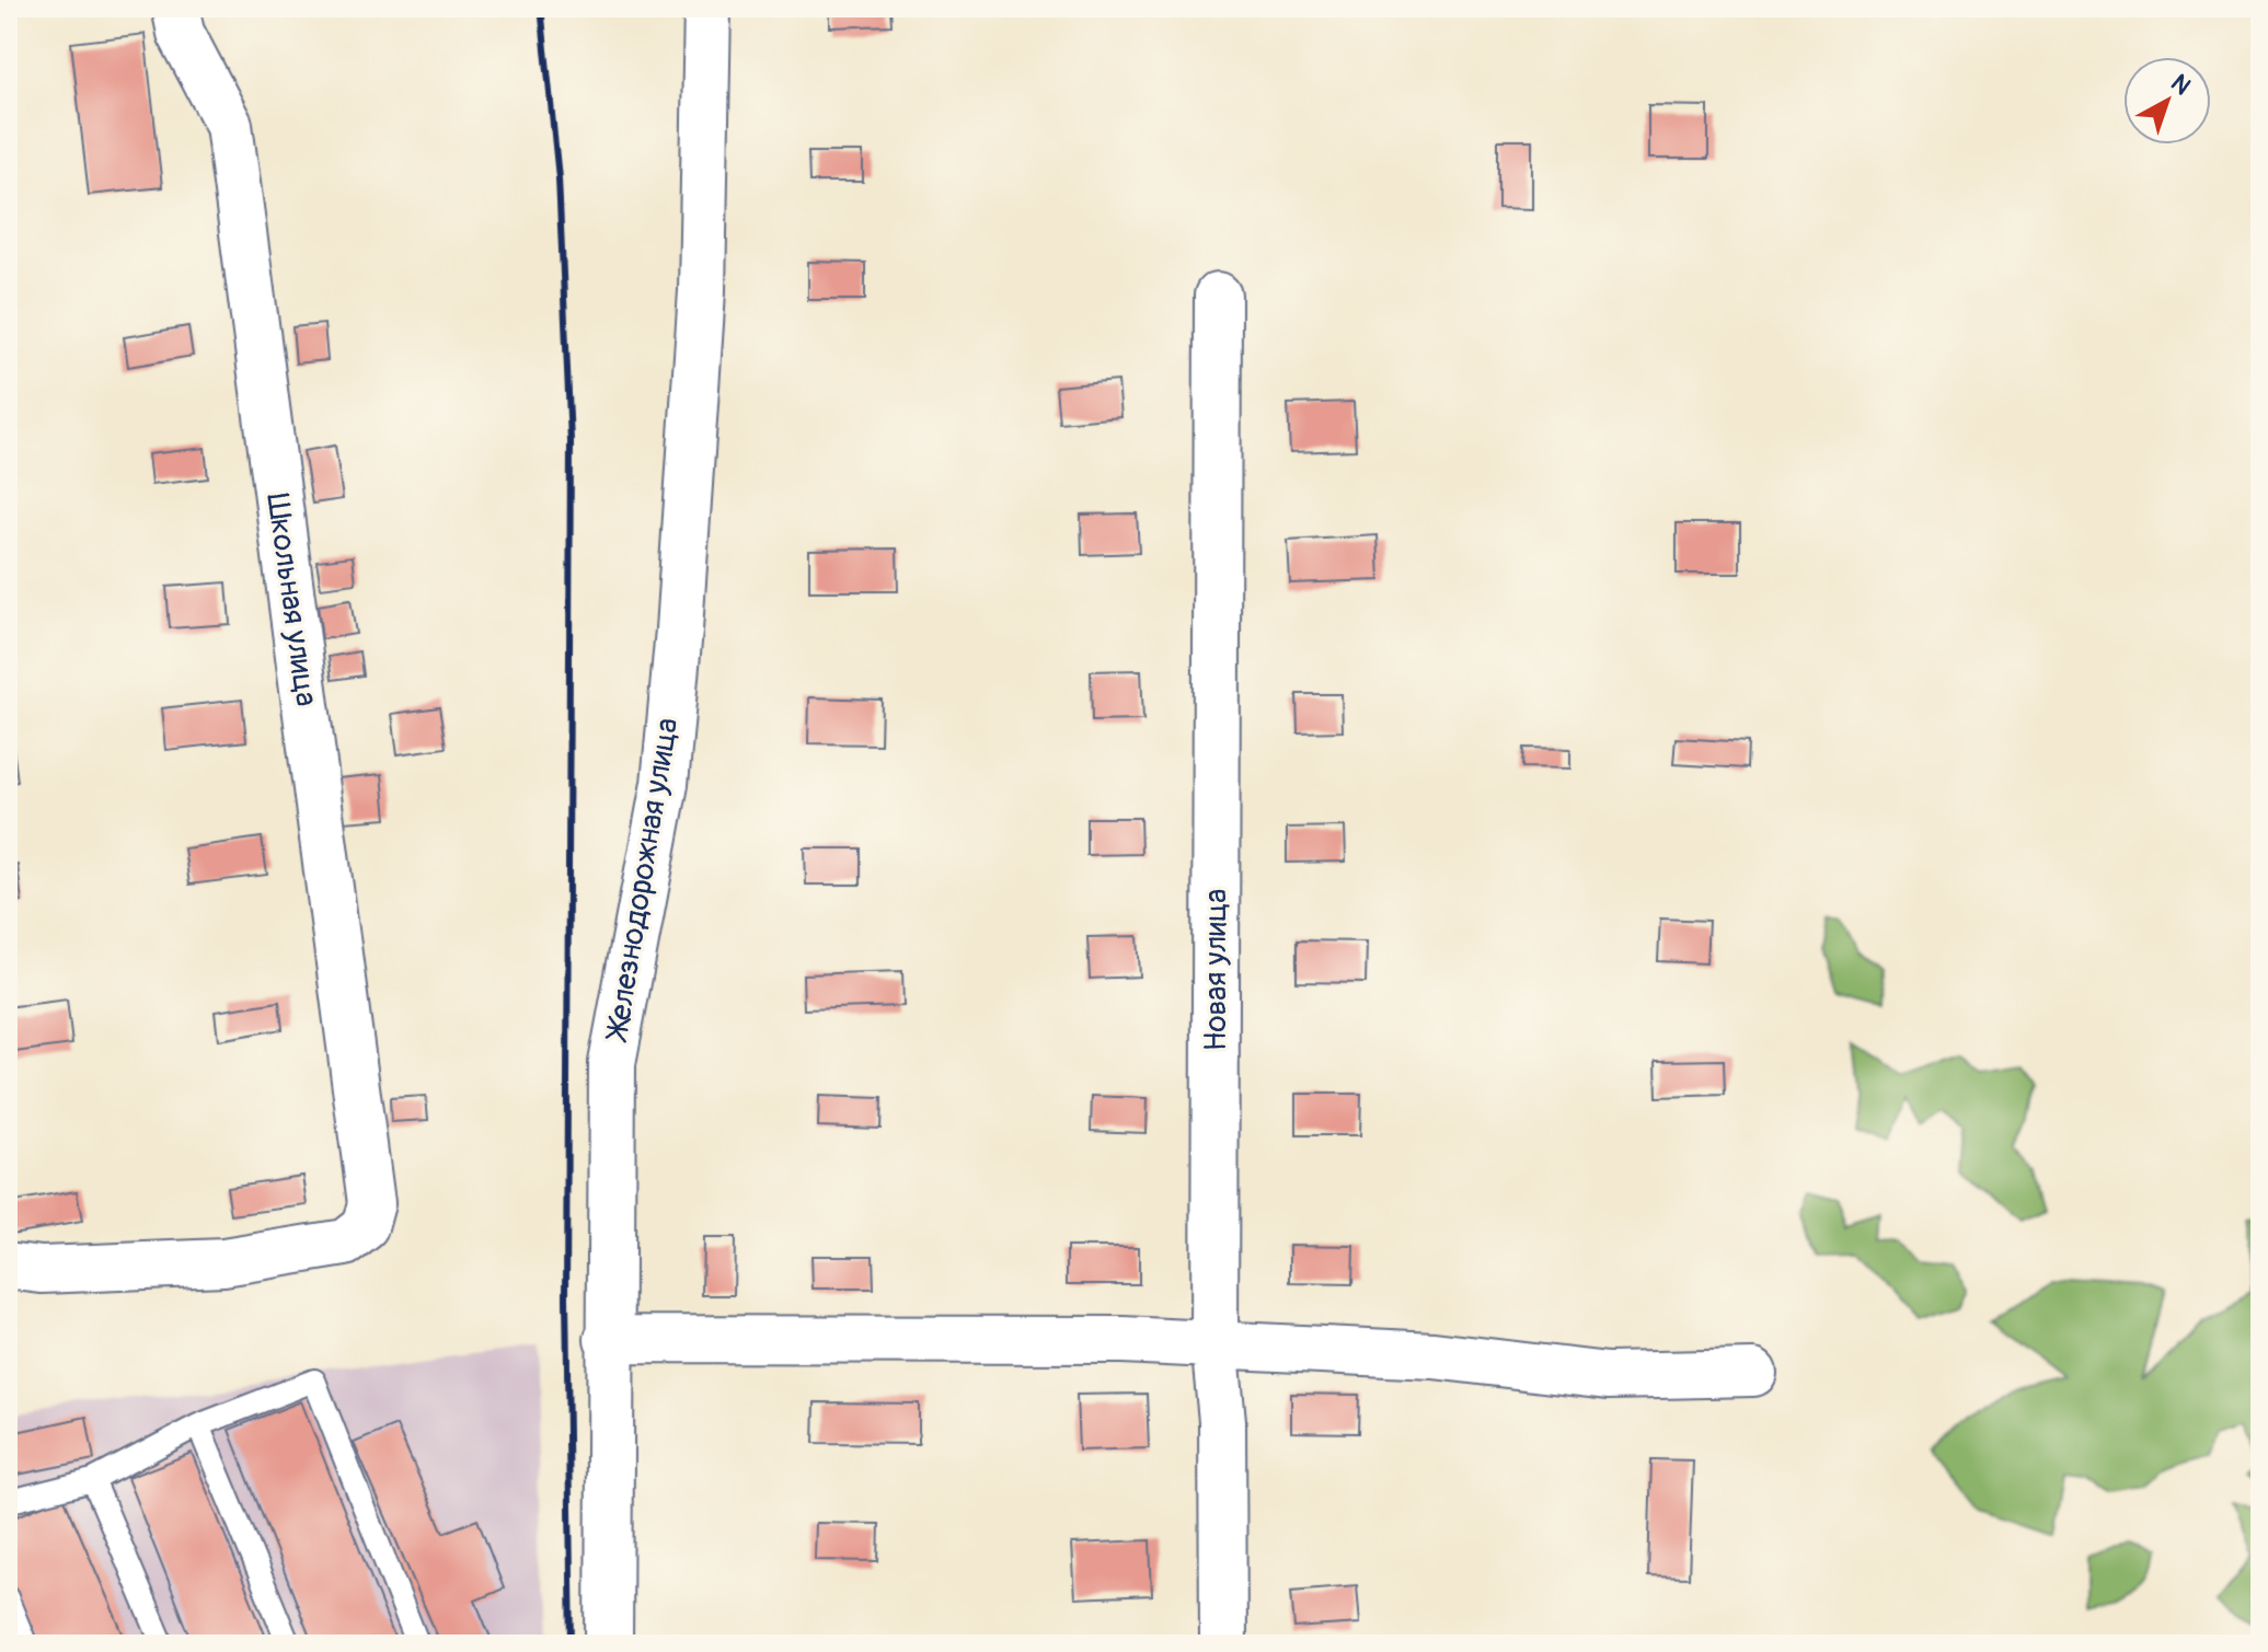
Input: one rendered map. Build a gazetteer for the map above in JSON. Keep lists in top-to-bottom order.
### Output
{
  "streets": {
    "street": ["Школьная улица", "Железнодорожная улица", "Новая улица"]
  },
  "north": "top right"
}
